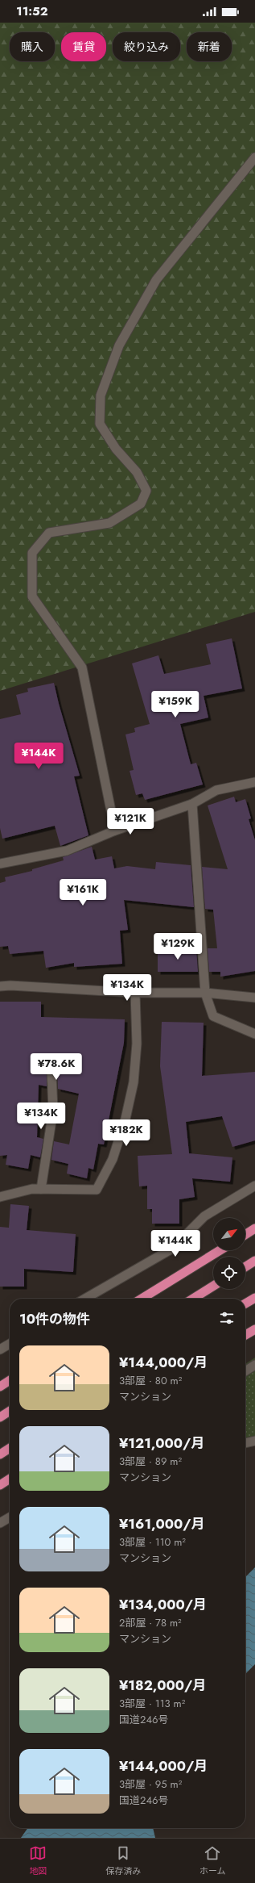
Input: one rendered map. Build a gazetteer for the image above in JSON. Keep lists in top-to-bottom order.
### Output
{
  "north": "top right",
  "page": {
    "status": "11:52",
    "chip": [
      "購入",
      "賃貸",
      "絞り込み",
      "新着"
    ],
    "price": [
      "¥159K",
      "¥144K",
      "¥121K",
      "¥161K",
      "¥129K",
      "¥134K",
      "¥78.6K",
      "¥134K",
      "¥182K",
      "¥144K"
    ],
    "heading": "10件の物件",
    "list": [
      {
        "name": "¥144,000/月",
        "note": "3部屋 · 80 m² · マンション"
      },
      {
        "name": "¥121,000/月",
        "note": "3部屋 · 89 m² · マンション"
      },
      {
        "name": "¥161,000/月",
        "note": "3部屋 · 110 m² · マンション"
      },
      {
        "name": "¥134,000/月",
        "note": "2部屋 · 78 m² · マンション"
      },
      {
        "name": "¥182,000/月",
        "note": "3部屋 · 113 m² · 国道246号"
      },
      {
        "name": "¥144,000/月",
        "note": "3部屋 · 95 m² · 国道246号"
      }
    ],
    "tabs": ["地図", "保存済み", "ホーム"]
  }
}
